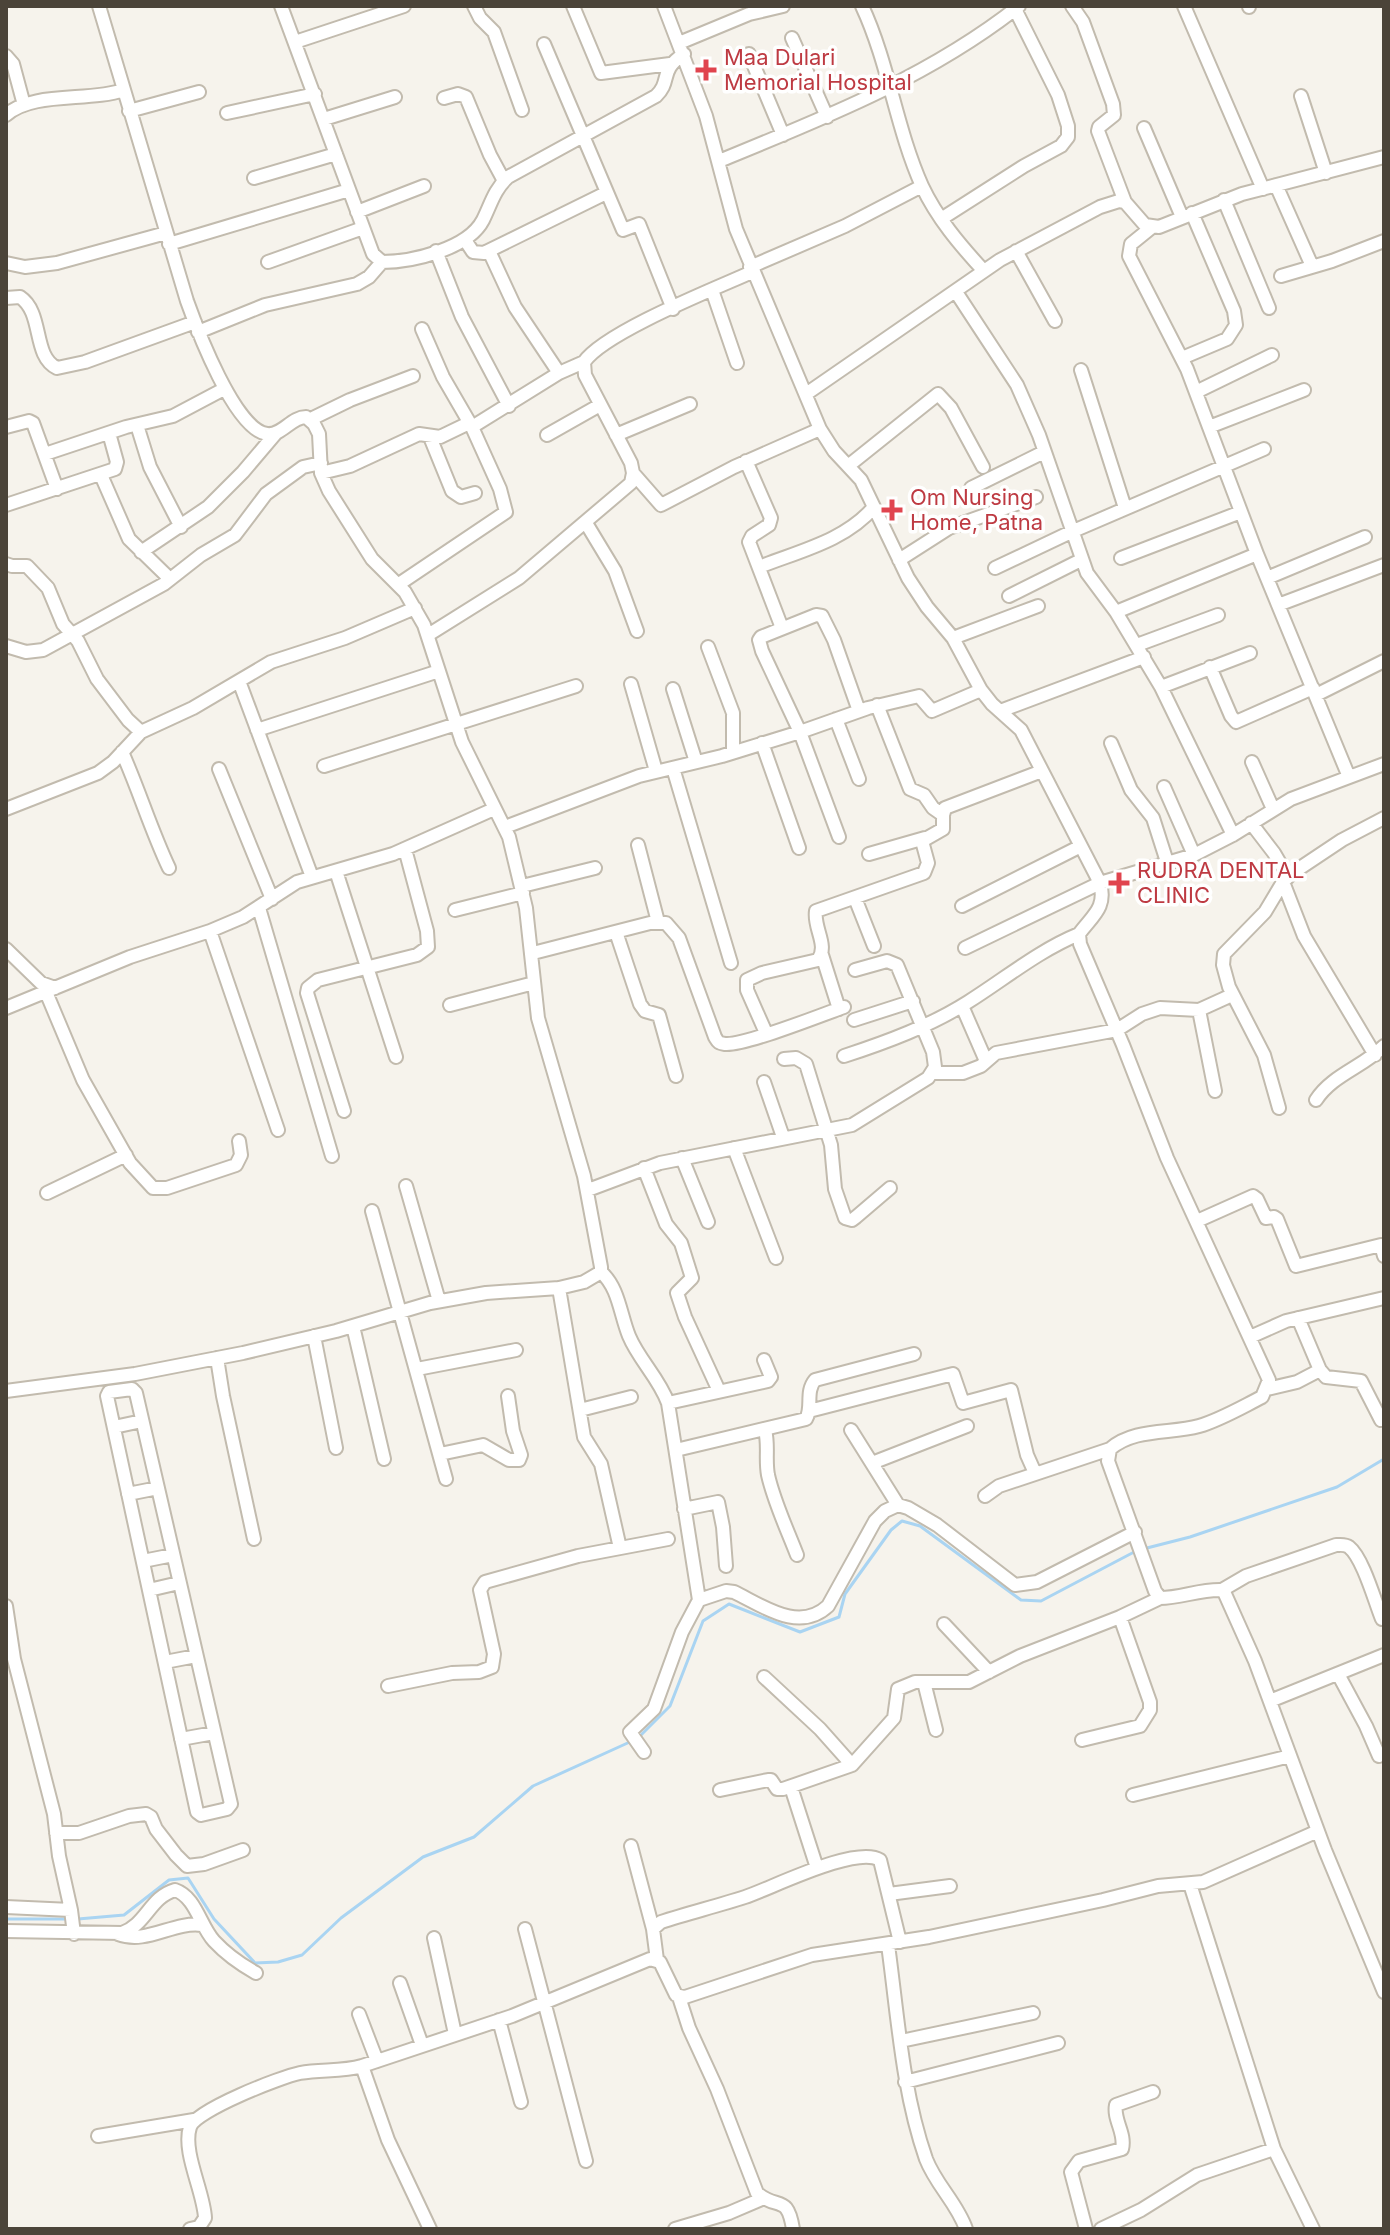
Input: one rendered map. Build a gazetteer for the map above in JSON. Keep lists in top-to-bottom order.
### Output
{
  "places": {
    "health": ["Maa Dulari Memorial Hospital", "Om Nursing Home, Patna", "RUDRA DENTAL CLINIC"]
  }
}
